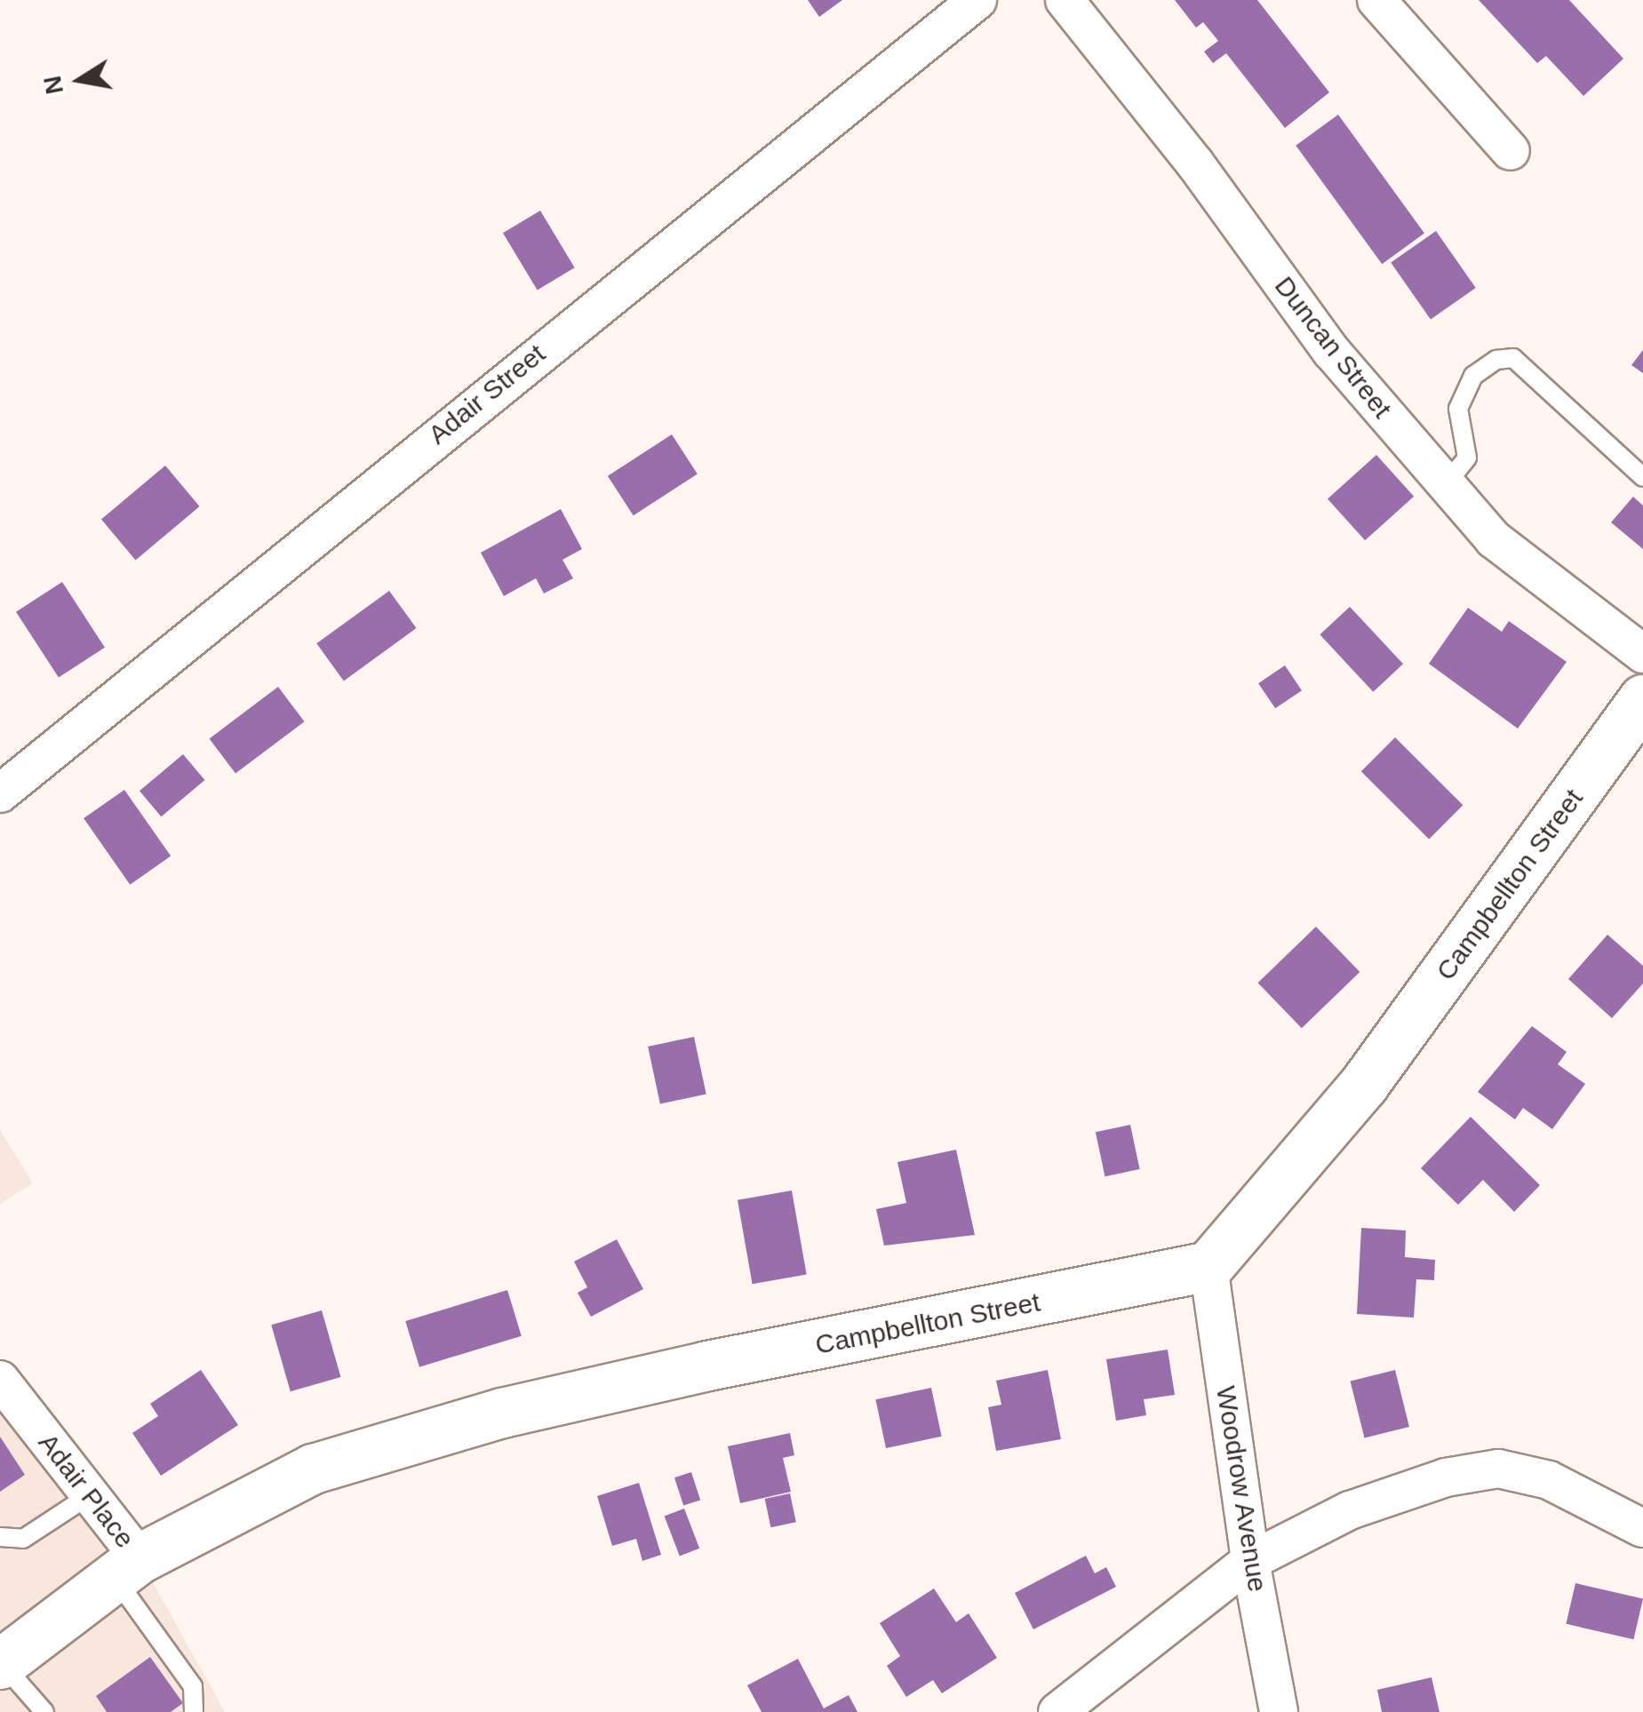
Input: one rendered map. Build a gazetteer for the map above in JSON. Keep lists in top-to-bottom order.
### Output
{
  "streets": {
    "main road": ["Campbellton Street"],
    "street": [
      "Duncan Street",
      "Adair Street",
      "Woodrow Avenue",
      "Adair Place"
    ]
  },
  "crossings": [
    ["Campbellton Street", "Woodrow Avenue"],
    ["Campbellton Street", "Adair Place"]
  ],
  "north": "left"
}
